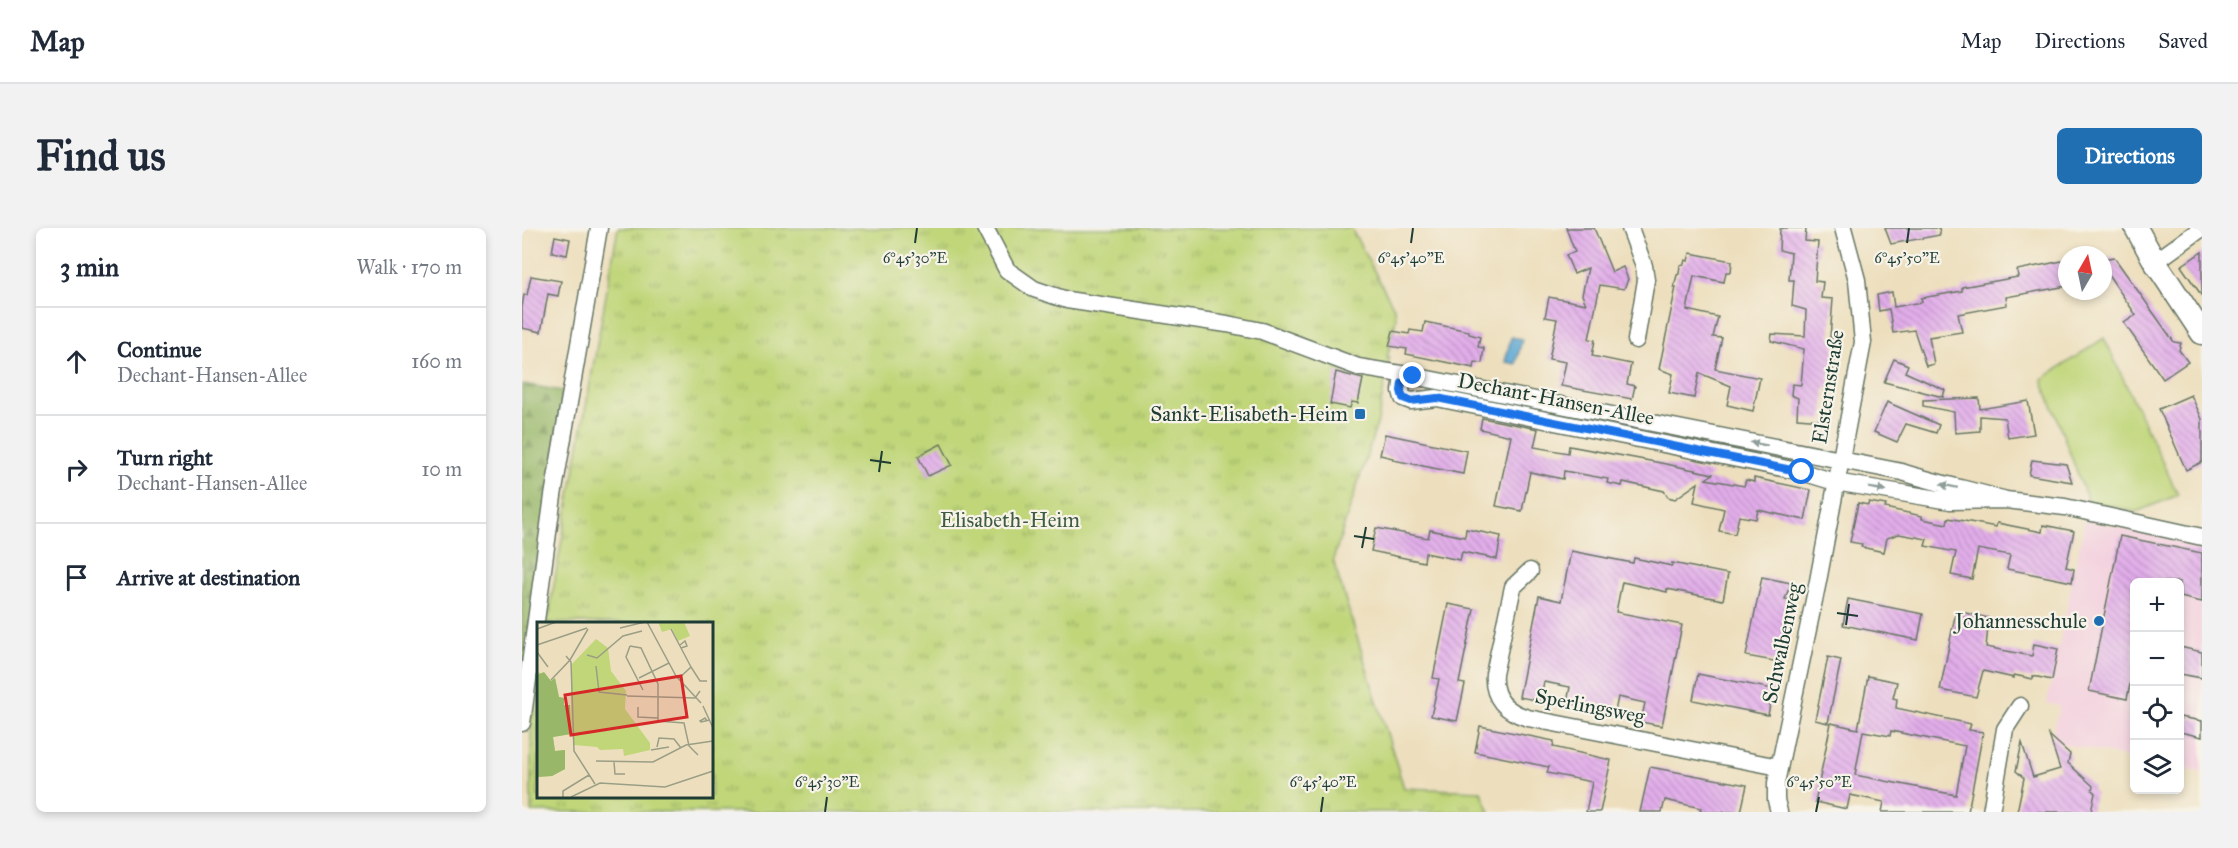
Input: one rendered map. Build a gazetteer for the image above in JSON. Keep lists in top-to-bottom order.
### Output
{
  "streets": {
    "street": [
      "Elsternstraße",
      "Dechant-Hansen-Allee",
      "Schwalbenweg",
      "Sperlingsweg"
    ]
  },
  "crossings": [
    ["Elsternstraße", "Dechant-Hansen-Allee"],
    ["Elsternstraße", "Schwalbenweg"],
    ["Dechant-Hansen-Allee", "Schwalbenweg"],
    ["Schwalbenweg", "Sperlingsweg"]
  ],
  "parks": ["Elisabeth-Heim"],
  "places": {
    "transit": ["Sankt-Elisabeth-Heim"],
    "other": ["Johannesschule"]
  },
  "north": "top",
  "page": {
    "header": "Map",
    "nav": ["Map", "Directions", "Saved"],
    "buttons": "Directions",
    "title": "Find us",
    "heading": ["3 min", "Walk · 170 m"],
    "list": [
      ["Continue", "Dechant-Hansen-Allee", "160 m"],
      ["Turn right", "Dechant-Hansen-Allee", "10 m"],
      "Arrive at destination"
    ],
    "map_buttons": ["+", "−"]
  },
  "coordinates": ["6°45'30\"E", "6°45'40\"E", "6°45'50\"E"]
}
